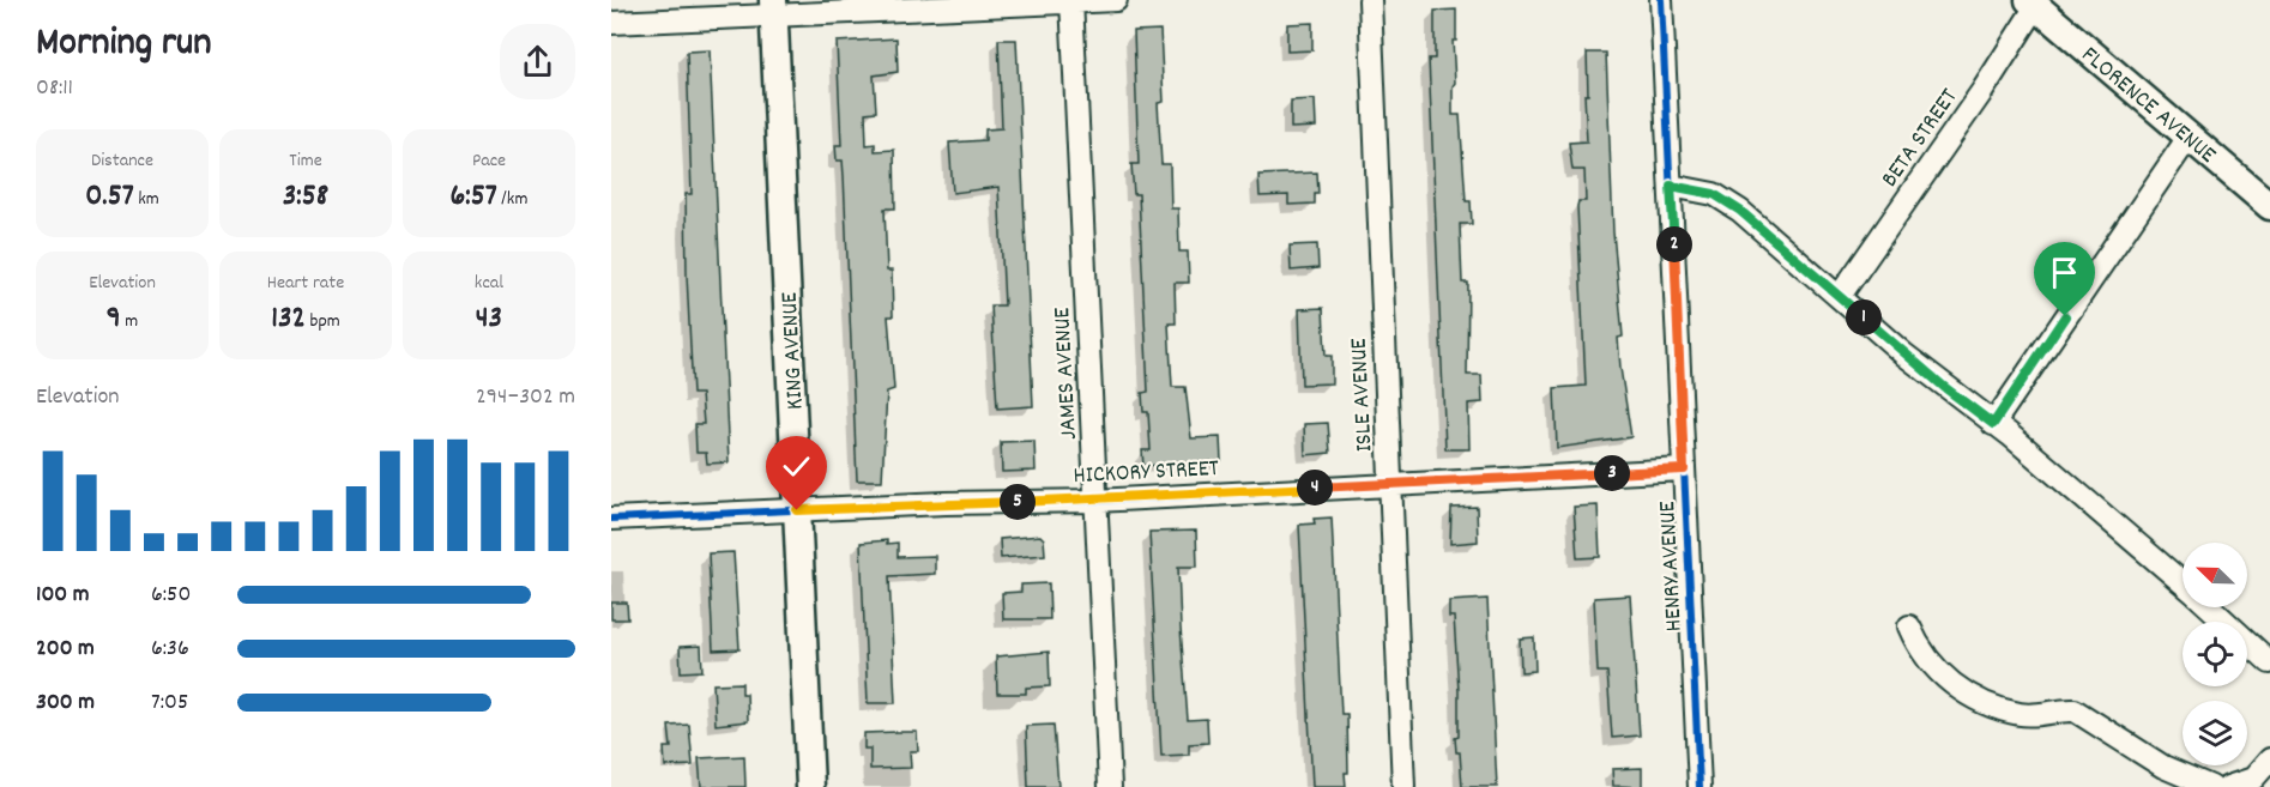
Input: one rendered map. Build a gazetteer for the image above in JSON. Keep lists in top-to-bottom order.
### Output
{
  "streets": {
    "street": [
      "FLORENCE AVENUE",
      "BETA STREET",
      "KING AVENUE",
      "JAMES AVENUE",
      "ISLE AVENUE",
      "HICKORY STREET",
      "HENRY AVENUE"
    ]
  },
  "crossings": [
    ["FLORENCE AVENUE", "BETA STREET"],
    ["KING AVENUE", "HICKORY STREET"],
    ["JAMES AVENUE", "HICKORY STREET"],
    ["ISLE AVENUE", "HICKORY STREET"],
    ["HICKORY STREET", "HENRY AVENUE"]
  ],
  "north": "top left",
  "page": {
    "heading": ["Morning run", "08:11"],
    "stats": [
      ["Distance", "0.57 km"],
      ["Time", "3:58"],
      ["Pace", "6:57 /km"],
      ["Elevation", "9 m"],
      ["Heart rate", "132 bpm"],
      ["kcal", "43"]
    ],
    "pins": [
      "2",
      "1",
      "3",
      "4",
      "5"
    ],
    "chart": ["Elevation", "294–302 m"],
    "list": [
      {
        "name": "100 m",
        "note": "6:50"
      },
      {
        "name": "200 m",
        "note": "6:36"
      },
      {
        "name": "300 m",
        "note": "7:05"
      }
    ]
  }
}
